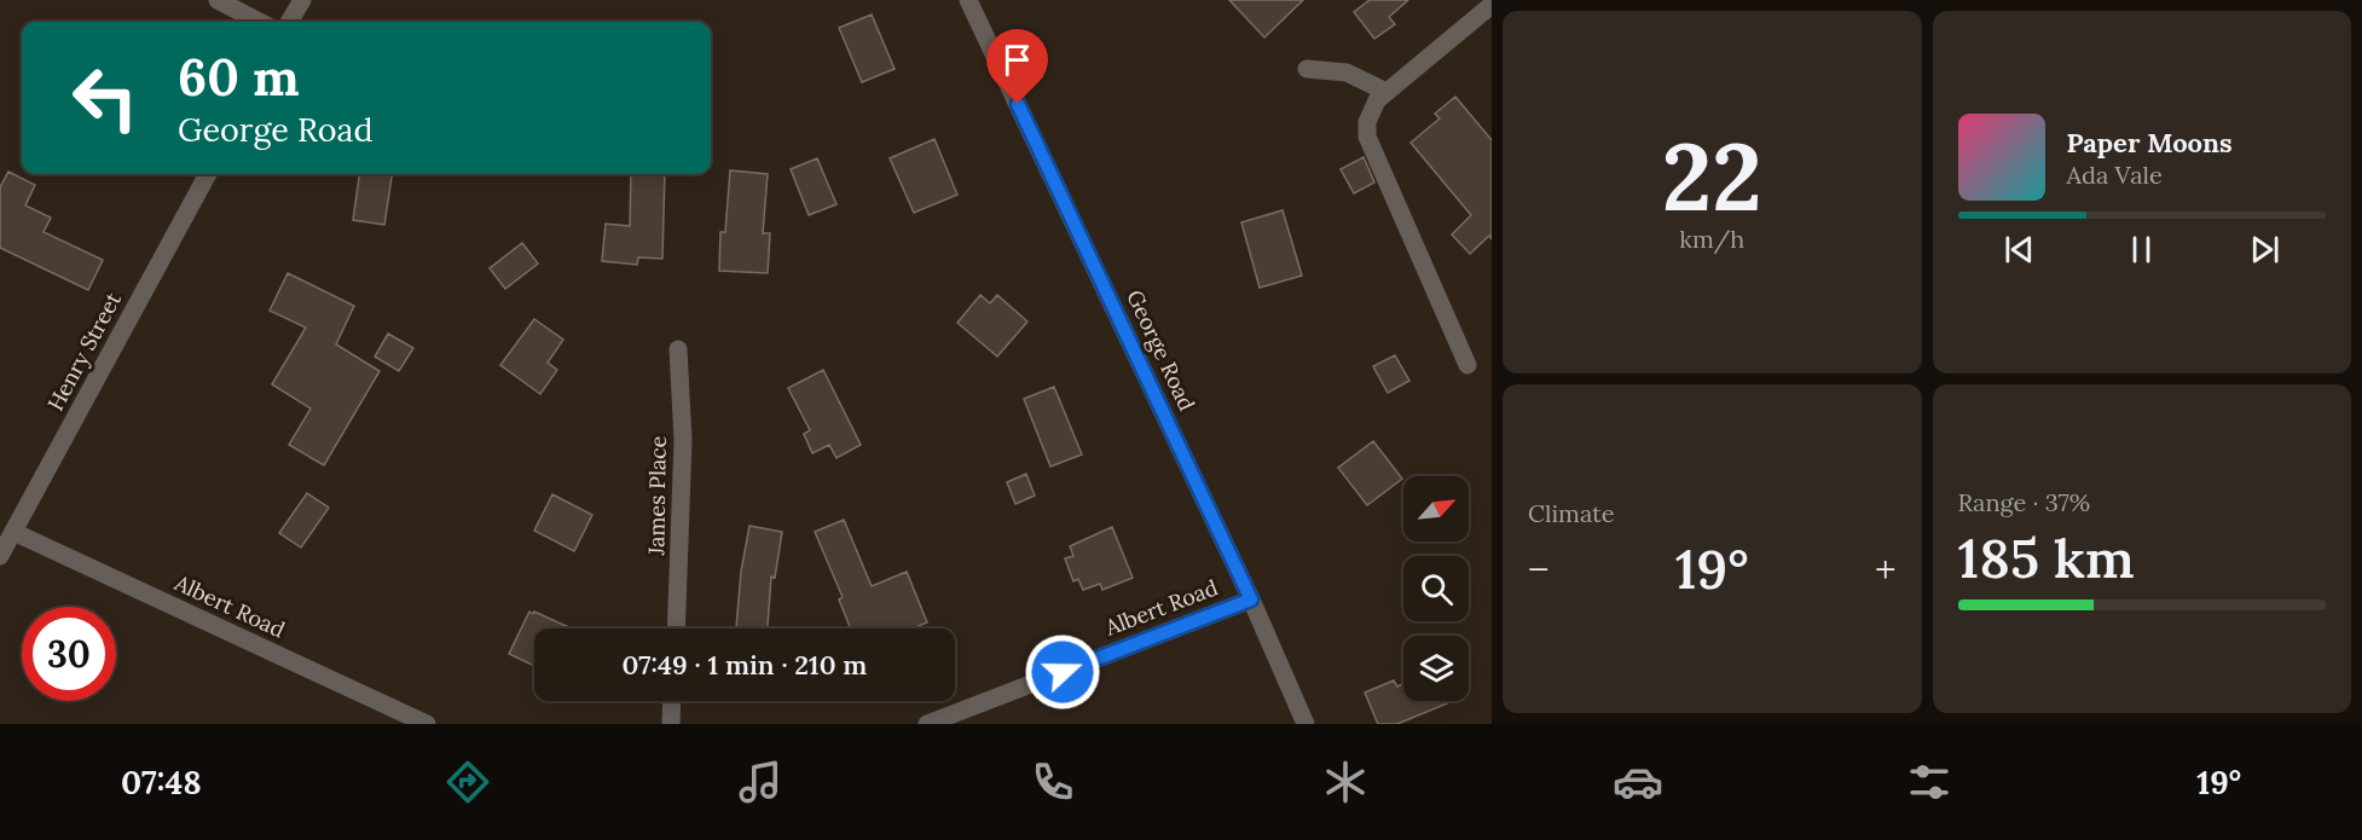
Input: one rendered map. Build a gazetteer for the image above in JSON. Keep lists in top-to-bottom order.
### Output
{
  "streets": {
    "street": [
      "George Road",
      "Henry Street",
      "James Place",
      "Albert Road"
    ]
  },
  "crossings": [
    ["George Road", "Albert Road"],
    ["Henry Street", "Albert Road"]
  ],
  "north": "top right",
  "page": {
    "tile": [
      ["22", "km/h"],
      "Climate",
      ["Range · 37%", "185 km"]
    ],
    "turn": ["60 m", "George Road"],
    "song": ["Paper Moons", "Ada Vale"],
    "heat": ["−", "19°", "+"],
    "limit": "30",
    "trip": "07:49 · 1 min · 210 m",
    "tabs": ["07:48", "19°"]
  }
}
